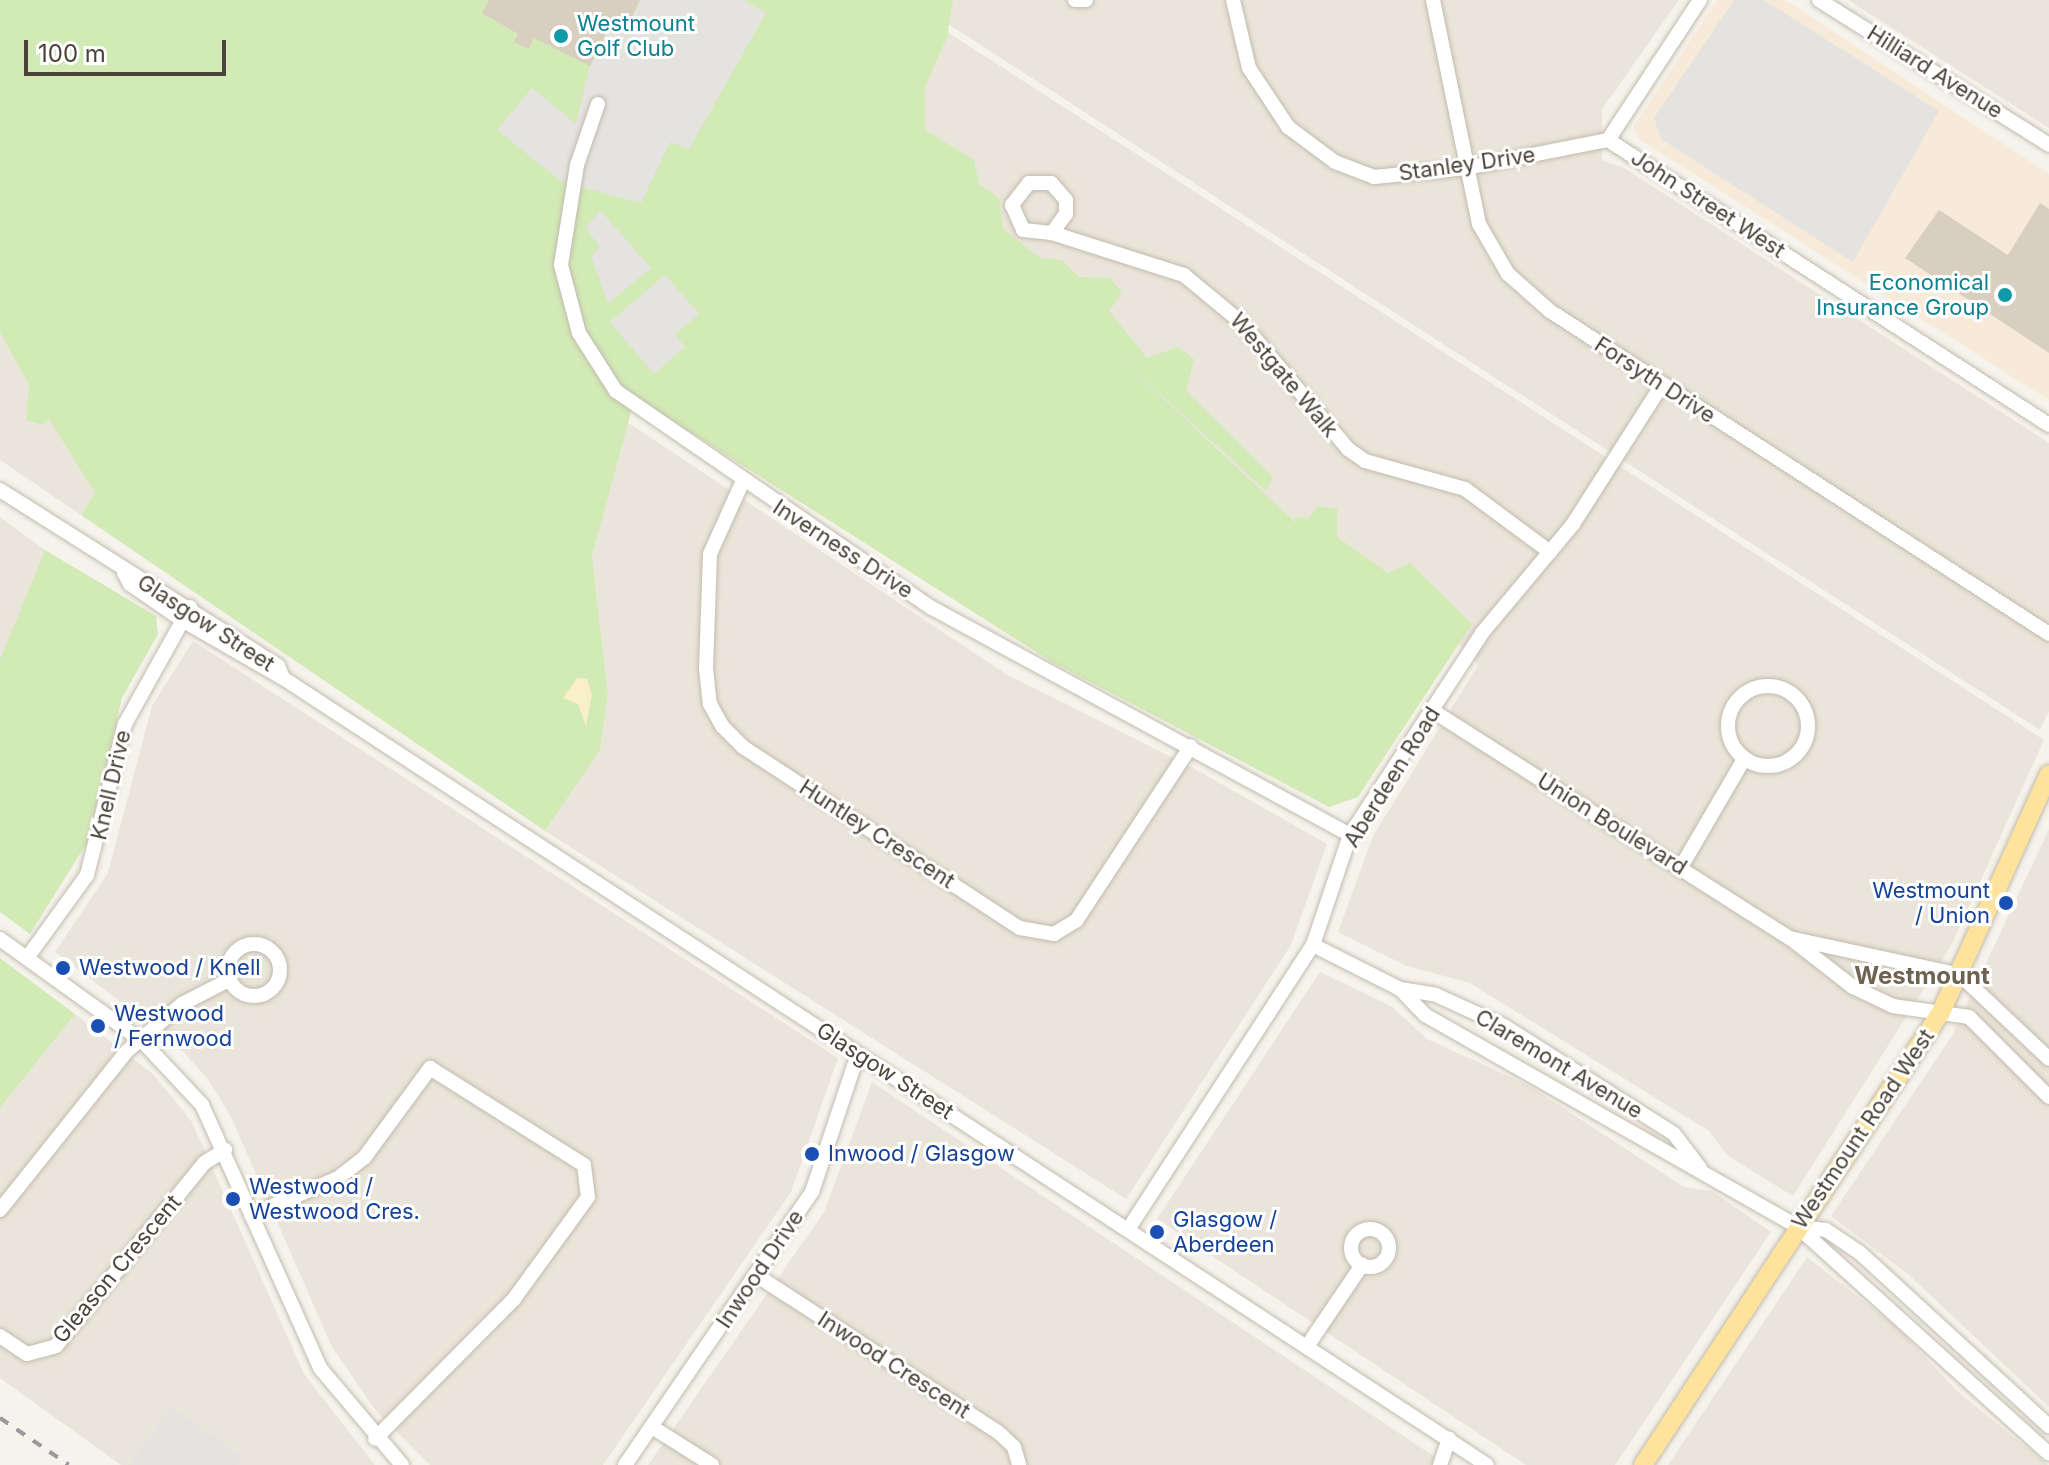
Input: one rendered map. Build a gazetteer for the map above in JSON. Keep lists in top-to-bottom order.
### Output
{
  "streets": {
    "main road": ["Westmount Road West"],
    "street": [
      "Hilliard Avenue",
      "Stanley Drive",
      "John Street West",
      "Westgate Walk",
      "Forsyth Drive",
      "Inverness Drive",
      "Glasgow Street",
      "Aberdeen Road",
      "Knell Drive",
      "Union Boulevard",
      "Huntley Crescent",
      "Claremont Avenue",
      "Gleason Crescent",
      "Inwood Drive",
      "Inwood Crescent"
    ]
  },
  "crossings": [
    ["Stanley Drive", "John Street West"],
    ["Stanley Drive", "Forsyth Drive"],
    ["Westgate Walk", "Aberdeen Road"],
    ["Forsyth Drive", "Aberdeen Road"],
    ["Inverness Drive", "Aberdeen Road"],
    ["Inverness Drive", "Huntley Crescent"],
    ["Glasgow Street", "Aberdeen Road"],
    ["Glasgow Street", "Knell Drive"],
    ["Glasgow Street", "Inwood Drive"],
    ["Aberdeen Road", "Union Boulevard"],
    ["Aberdeen Road", "Claremont Avenue"],
    ["Union Boulevard", "Westmount Road West"],
    ["Claremont Avenue", "Westmount Road West"],
    ["Inwood Drive", "Inwood Crescent"]
  ],
  "districts": ["Westmount"],
  "places": [
    "Westmount Golf Club",
    "Economical Insurance Group",
    "Westmount / Union",
    "Westwood / Knell",
    "Westwood / Fernwood",
    "Inwood / Glasgow",
    "Westwood / Westwood Cres.",
    "Glasgow / Aberdeen"
  ],
  "scale_bar": "100 m"
}
